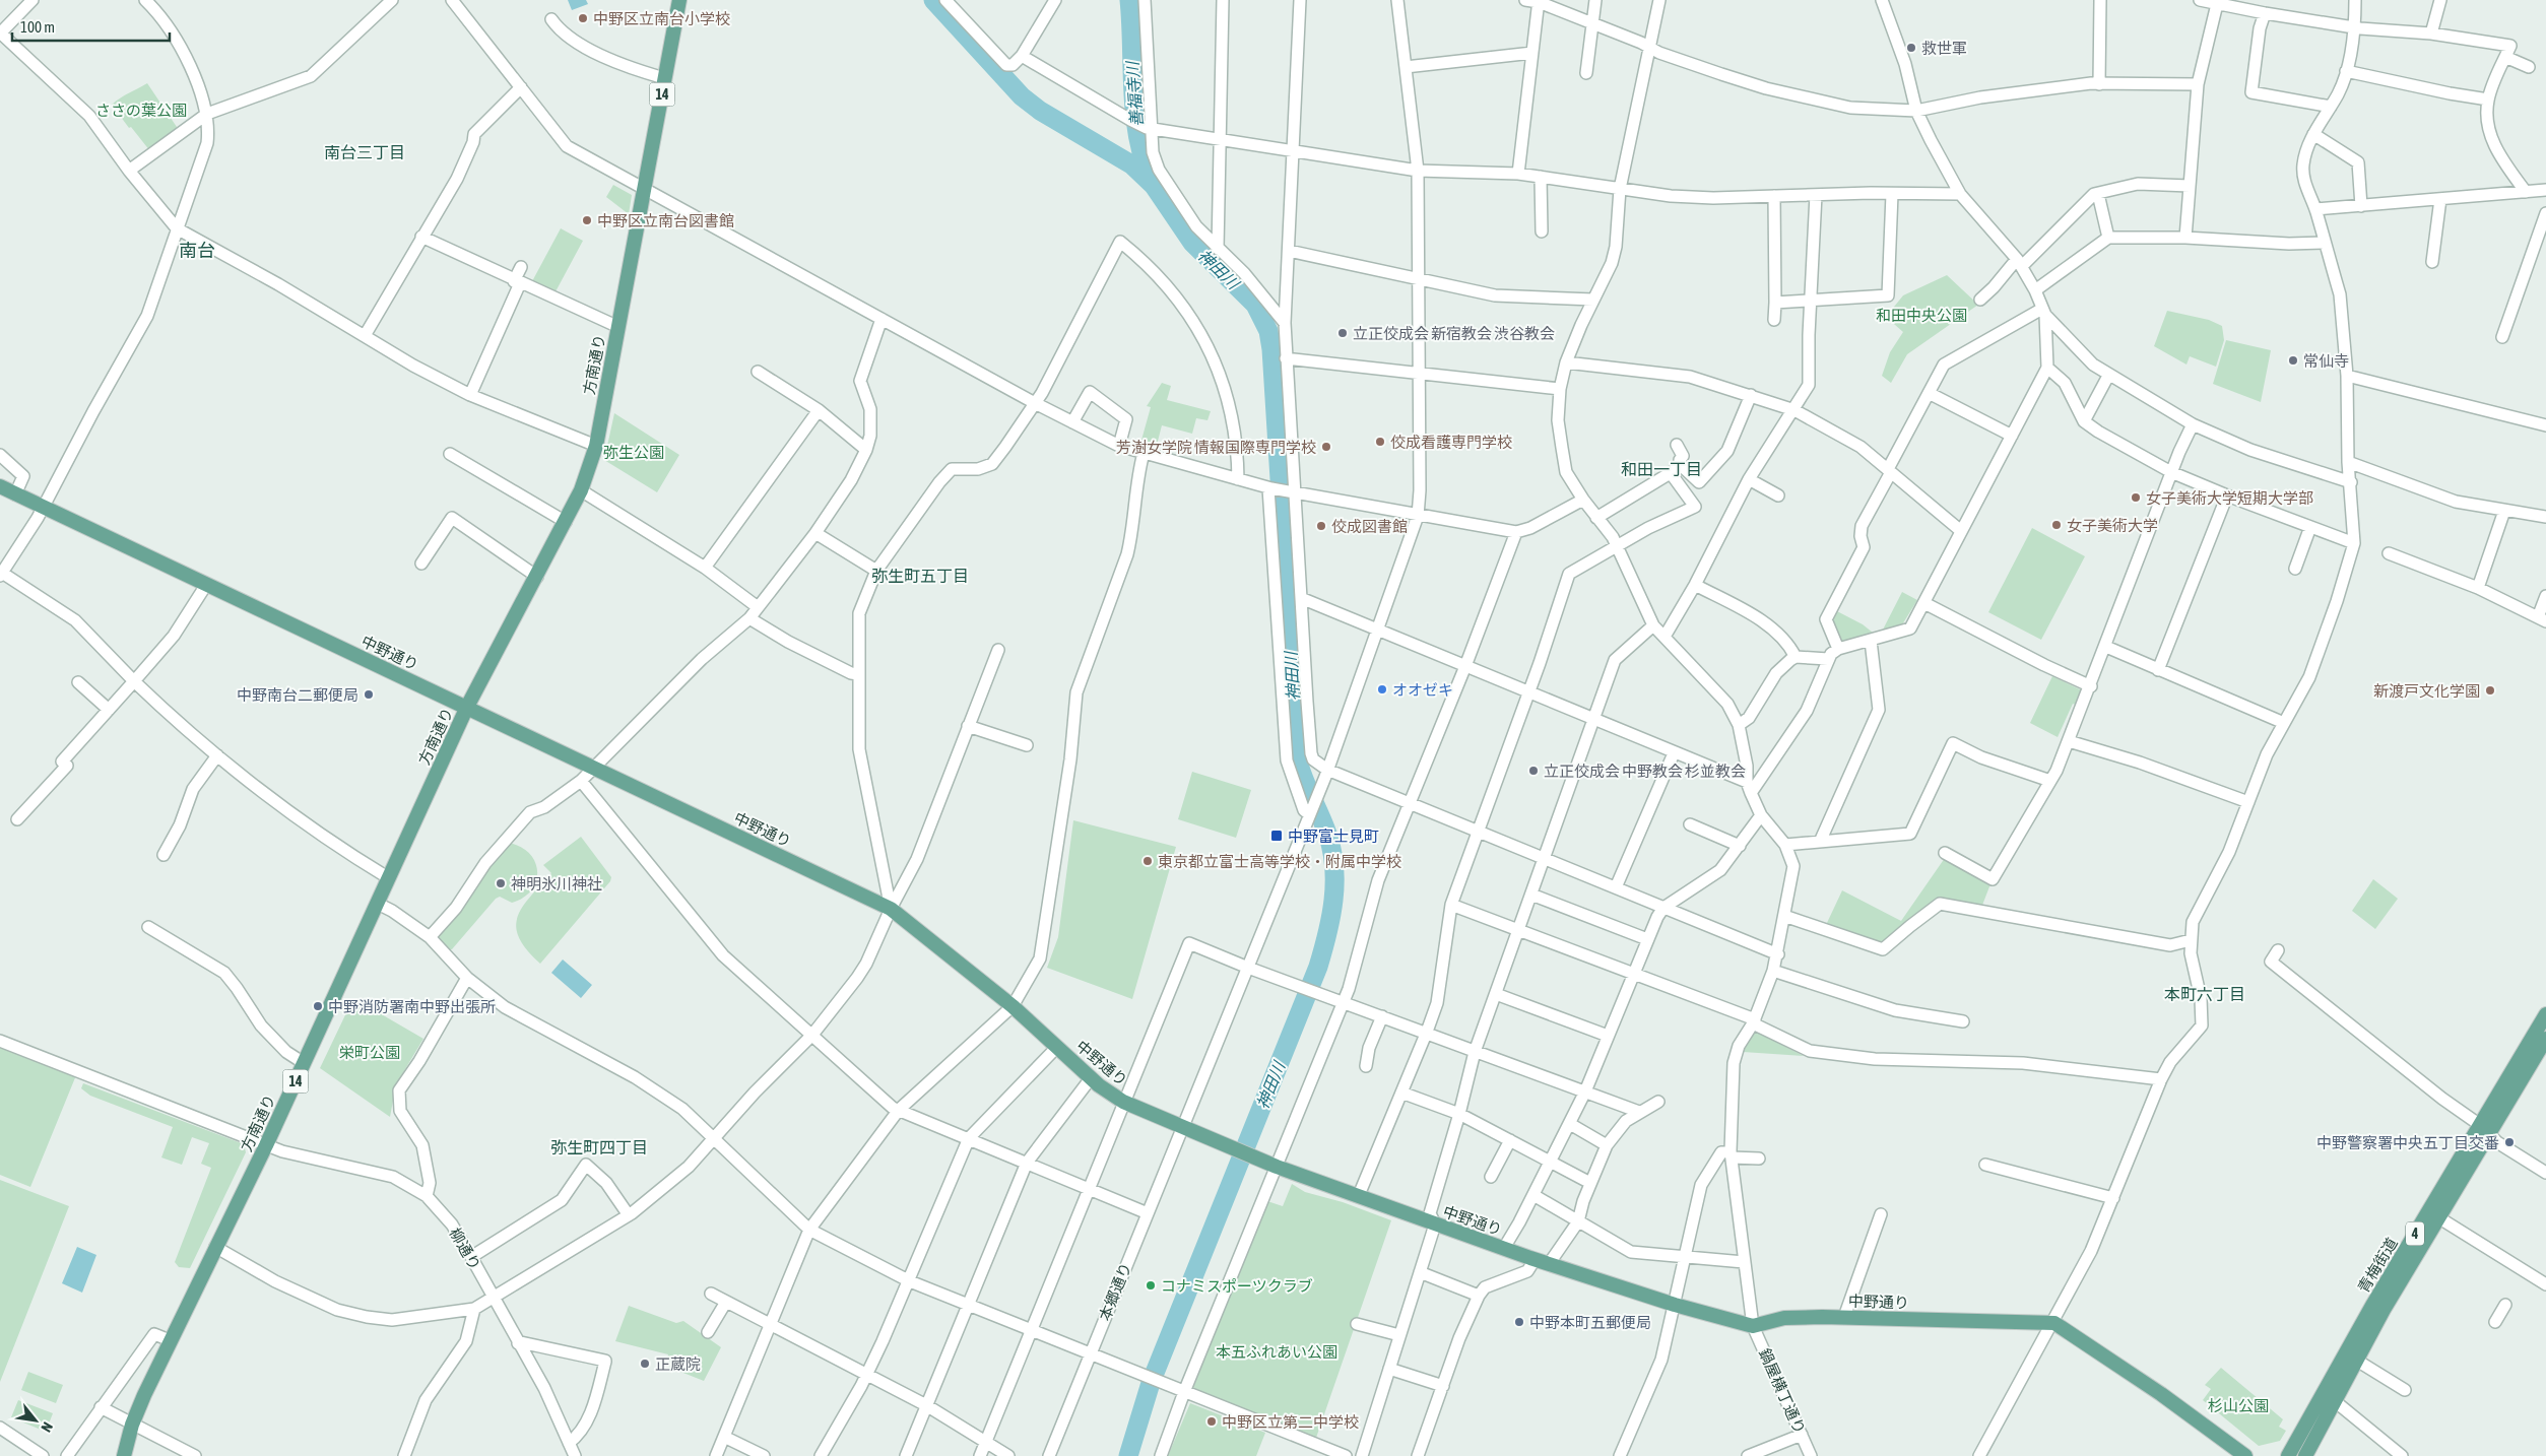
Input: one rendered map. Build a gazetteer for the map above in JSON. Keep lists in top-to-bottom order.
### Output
{
  "streets": {
    "main road": [
      "14",
      "方南通り",
      "中野通り",
      "4",
      "青梅街道"
    ],
    "street": ["柳通り", "本郷通り", "鍋屋横丁通り"]
  },
  "crossings": [
    ["方南通り", "中野通り"],
    ["方南通り", "柳通り"],
    ["中野通り", "本郷通り"],
    ["中野通り", "鍋屋横丁通り"]
  ],
  "districts": [
    "南台三丁目",
    "南台",
    "和田一丁目",
    "弥生町五丁目",
    "本町六丁目",
    "弥生町四丁目"
  ],
  "water": ["善福寺川", "神田川"],
  "parks": [
    "ささの葉公園",
    "和田中央公園",
    "弥生公園",
    "栄町公園",
    "本五ふれあい公園",
    "杉山公園"
  ],
  "places": {
    "other": [
      "中野区立南台小学校",
      "救世軍",
      "中野区立南台図書館",
      "立正佼成会 新宿教会 渋谷教会",
      "常仙寺",
      "佼成看護専門学校",
      "芳澍女学院 情報国際専門学校",
      "女子美術大学短期大学部",
      "女子美術大学",
      "佼成図書館",
      "オオゼキ",
      "新渡戸文化学園",
      "中野南台二郵便局",
      "立正佼成会 中野教会 杉並教会",
      "東京都立富士高等学校・附属中学校",
      "神明氷川神社",
      "中野消防署南中野出張所",
      "中野警察署中央五丁目交番",
      "コナミスポーツクラブ",
      "中野本町五郵便局",
      "正蔵院",
      "中野区立第二中学校"
    ],
    "transit": ["中野富士見町"]
  },
  "scale_bar": "100 m",
  "north": "bottom right"
}
